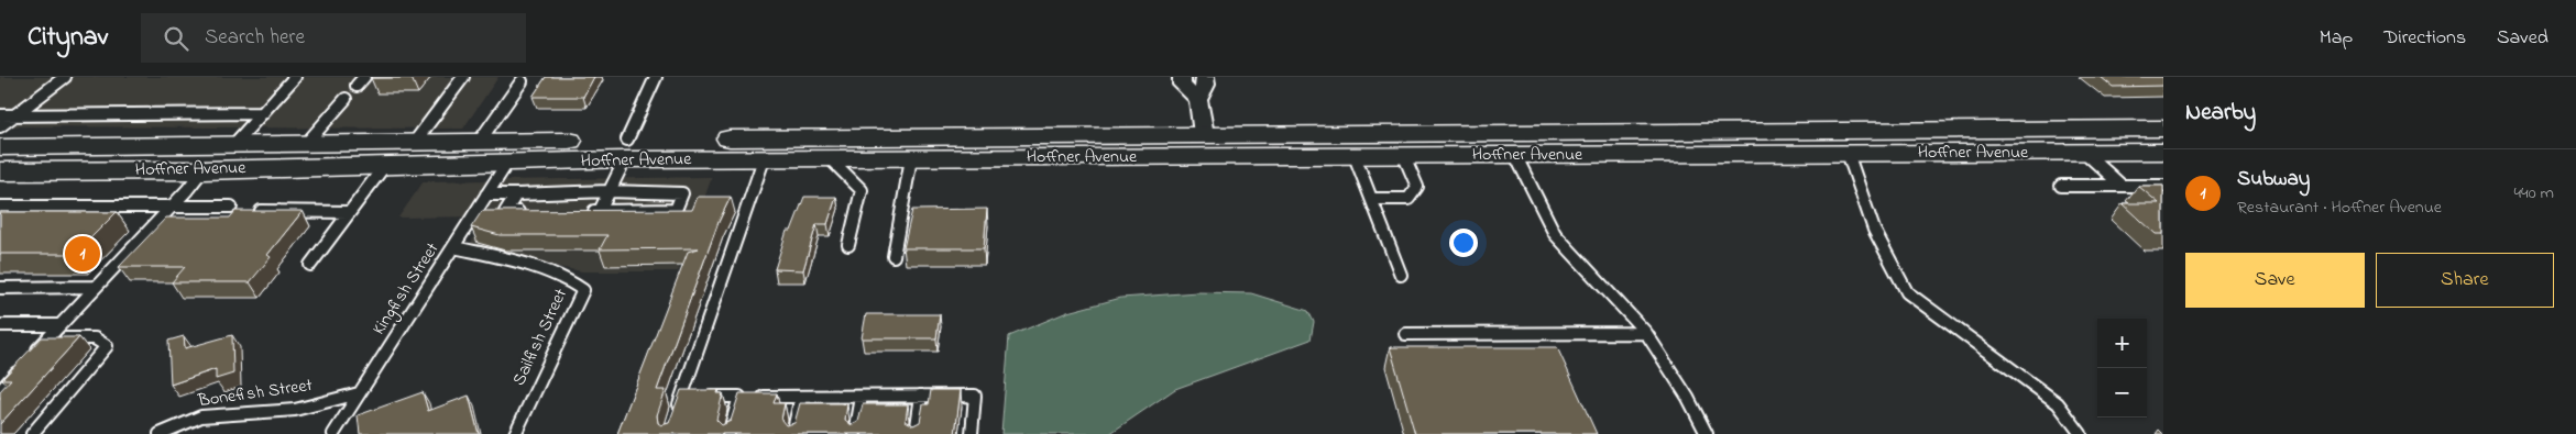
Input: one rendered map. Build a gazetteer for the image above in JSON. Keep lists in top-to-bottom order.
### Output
{
  "streets": {
    "main road": ["Hoffner Avenue"],
    "lane": ["Kingfish Street", "Sailfish Street", "Bonefish Street"]
  },
  "crossings": [
    ["Hoffner Avenue", "Kingfish Street"],
    ["Kingfish Street", "Sailfish Street"],
    ["Kingfish Street", "Bonefish Street"]
  ],
  "page": {
    "header": "Citynav",
    "search": "Search here",
    "nav": ["Map", "Directions", "Saved"],
    "heading": "Nearby",
    "list": [
      {
        "mark": "1",
        "name": "Subway",
        "note": "Restaurant · Hoffner Avenue",
        "value": "440 m"
      }
    ],
    "pins": "1",
    "buttons": ["Save", "Share"],
    "map_buttons": ["+", "−"]
  }
}
